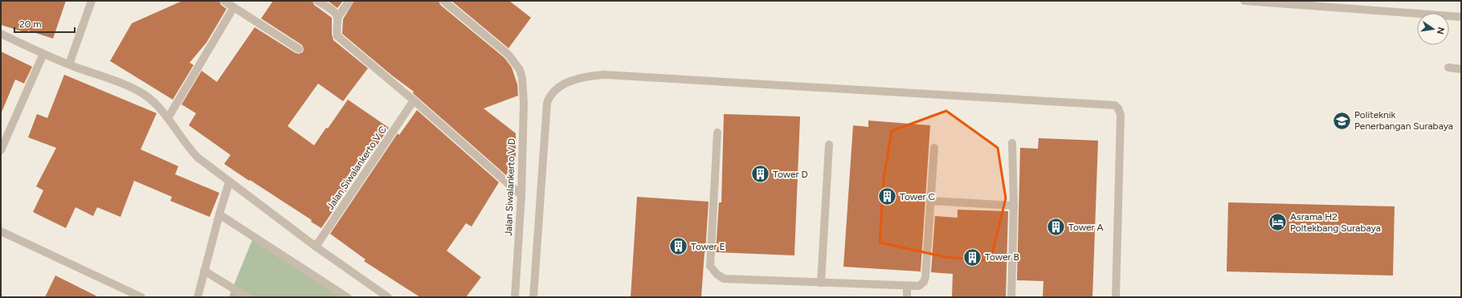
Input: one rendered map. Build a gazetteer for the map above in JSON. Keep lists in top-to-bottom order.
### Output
{
  "streets": {
    "street": ["Jalan Siwalankerto V C", "Jalan Siwalankerto V D"]
  },
  "places": {
    "school or university": ["Politeknik Penerbangan Surabaya"],
    "building": [
      "Tower D",
      "Tower C",
      "Tower A",
      "Tower E",
      "Tower B"
    ],
    "hotel": ["Asrama H2 Poltekbang Surabaya"]
  },
  "scale_bar": "20 m",
  "north": "right"
}
